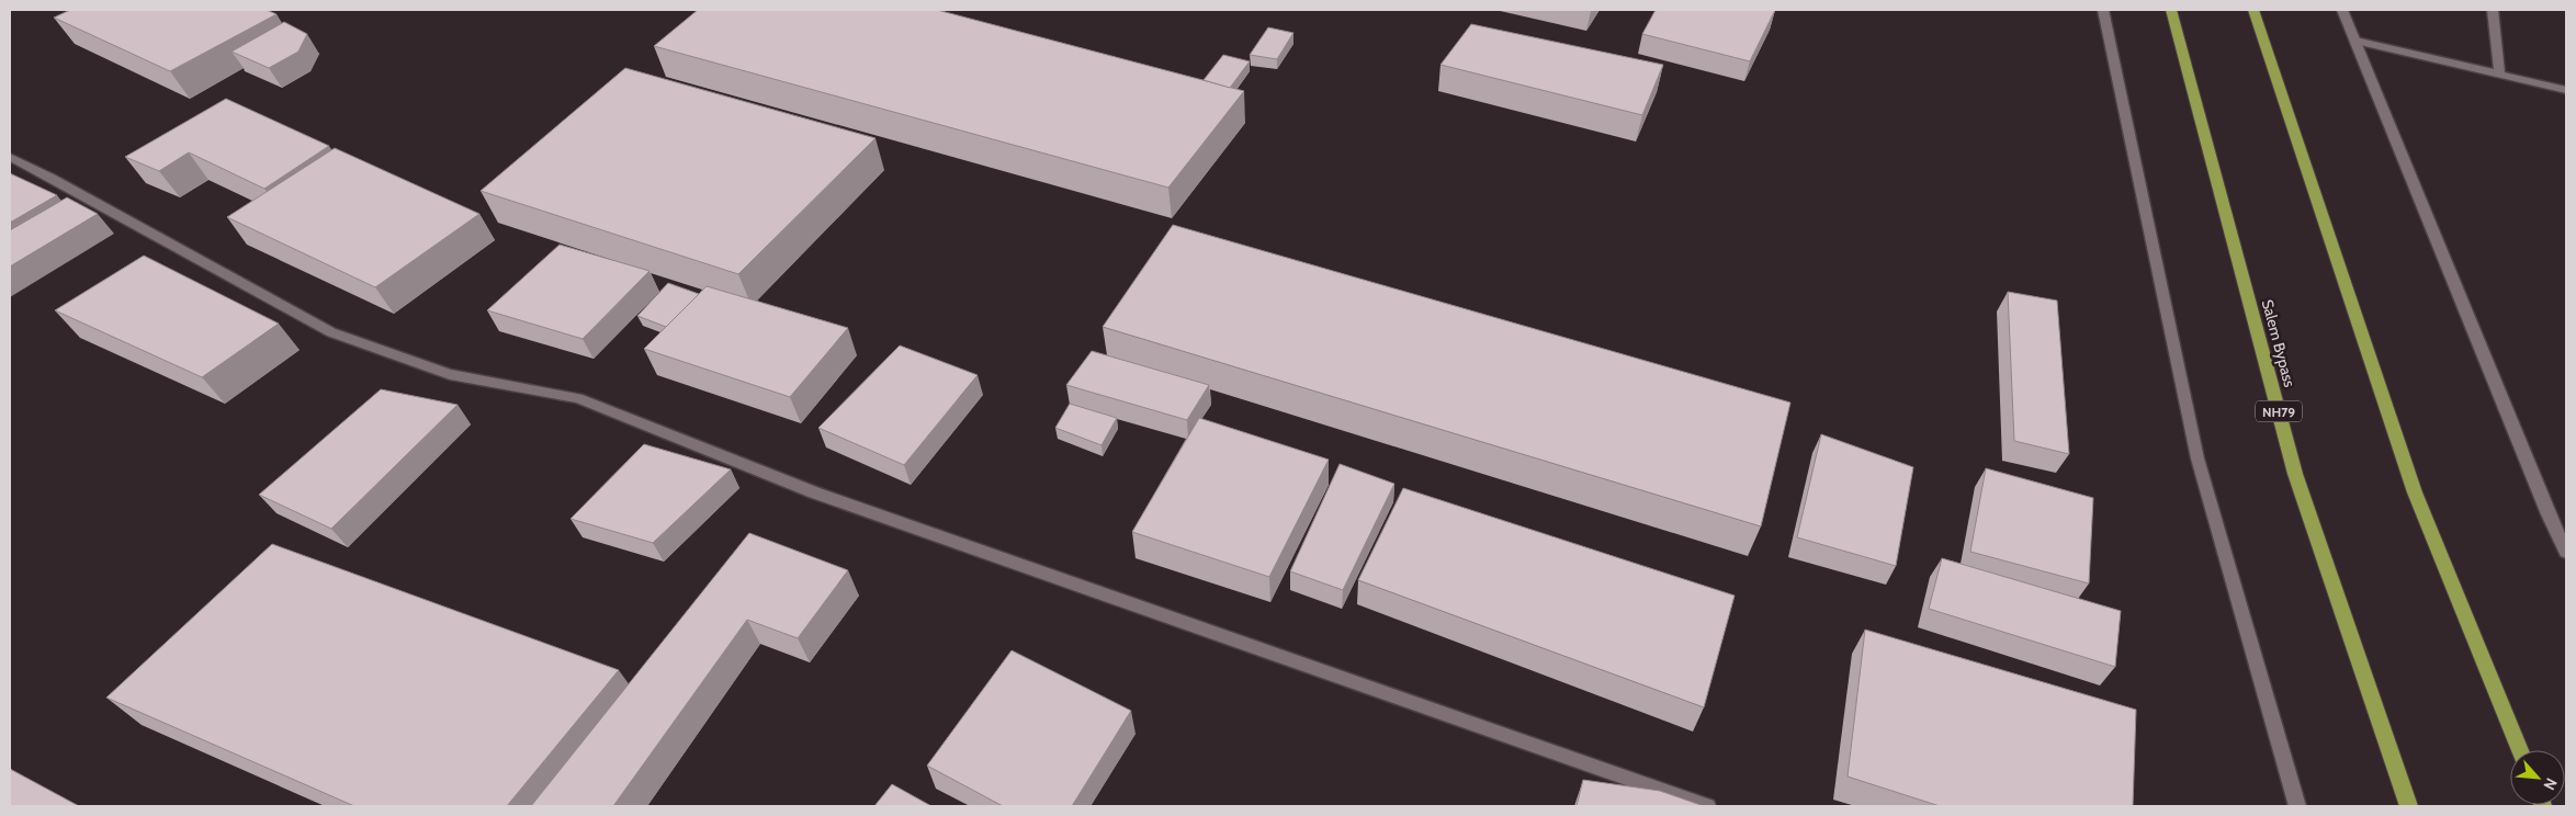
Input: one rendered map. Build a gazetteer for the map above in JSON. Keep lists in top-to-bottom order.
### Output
{
  "streets": {
    "highway": ["Salem Bypass", "NH79"]
  },
  "north": "bottom right"
}
